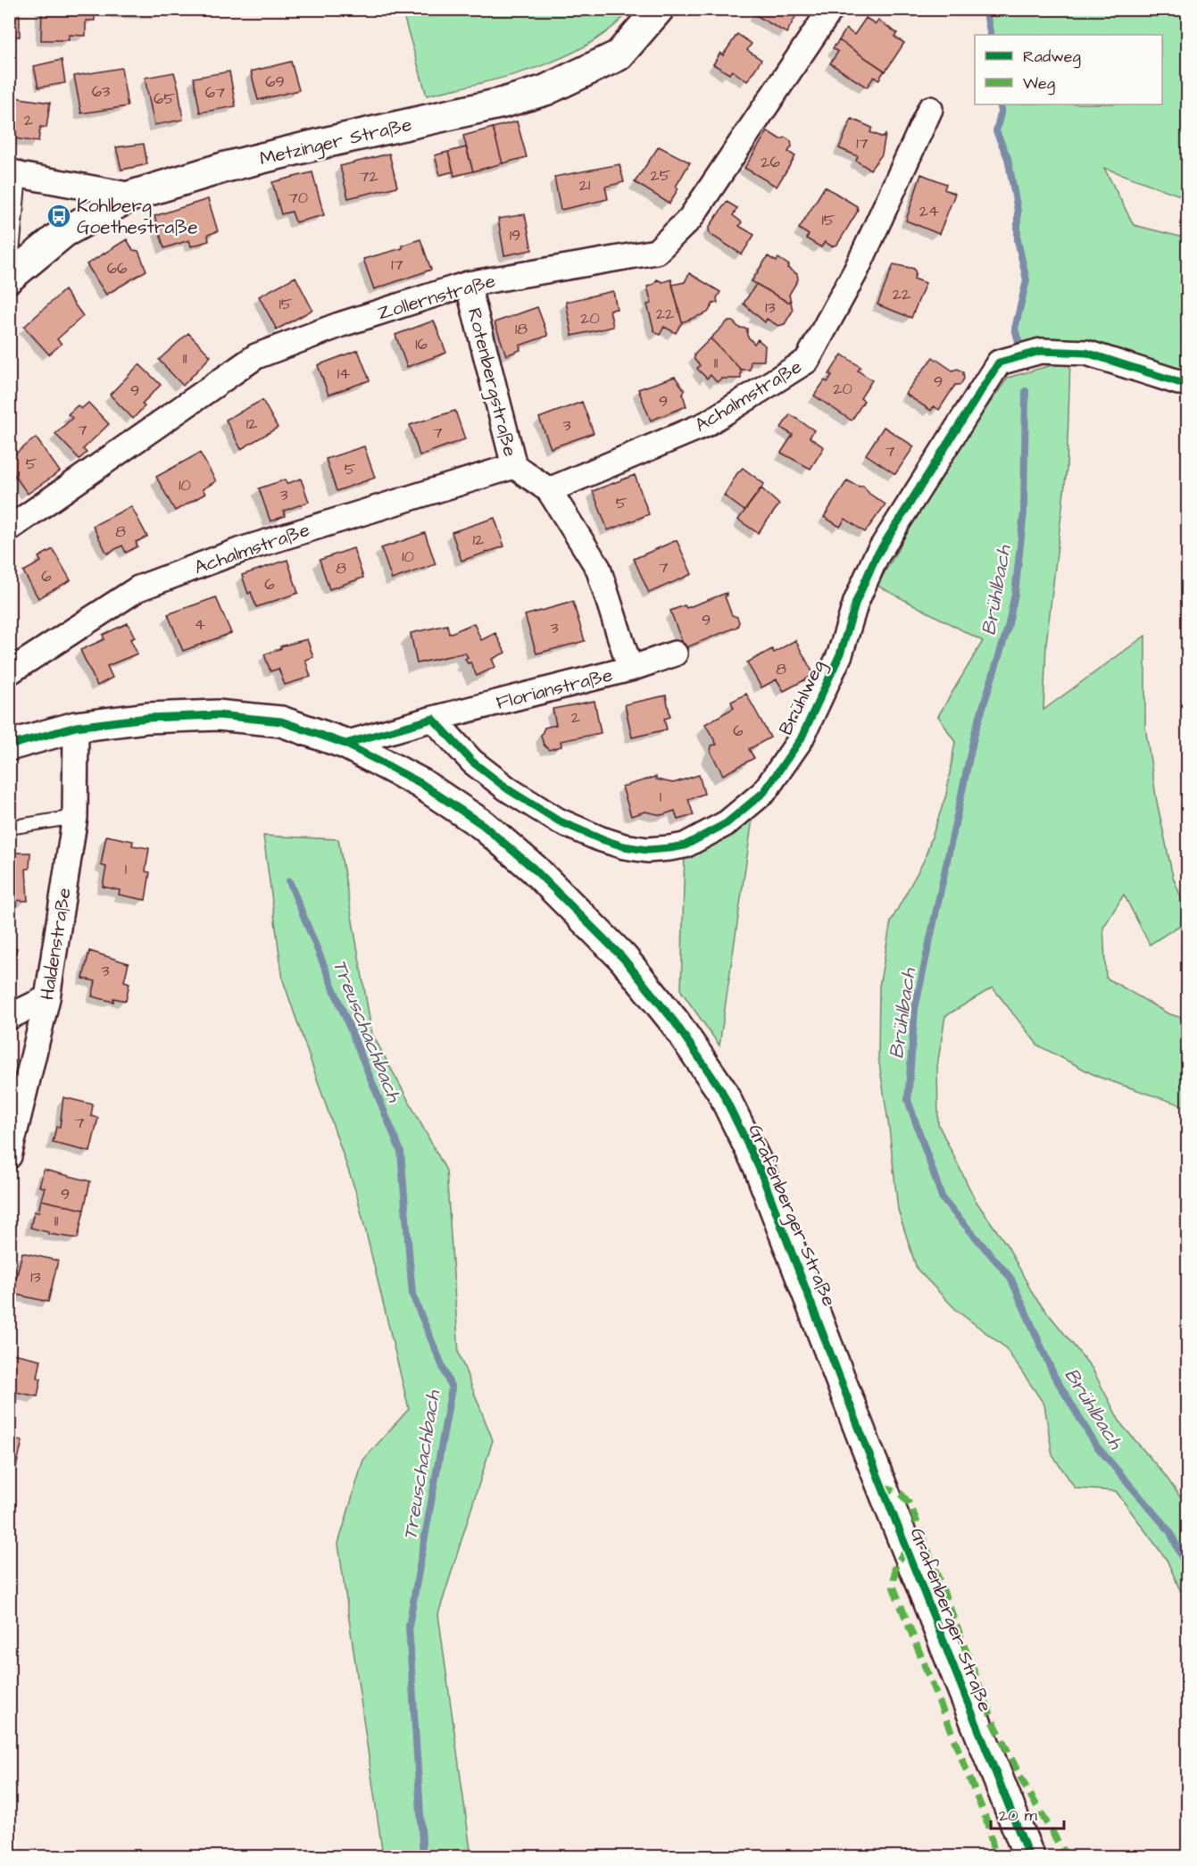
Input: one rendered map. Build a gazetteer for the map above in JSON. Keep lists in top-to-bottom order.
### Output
{
  "streets": {
    "street": [
      "Metzinger Straße",
      "Zollernstraße",
      "Rotenbergstraße",
      "Achalmstraße",
      "Florianstraße",
      "Brühlweg",
      "Haldenstraße",
      "Grafenberger Straße"
    ]
  },
  "crossings": [
    ["Zollernstraße", "Rotenbergstraße"],
    ["Rotenbergstraße", "Achalmstraße"],
    ["Rotenbergstraße", "Florianstraße"],
    ["Florianstraße", "Brühlweg"],
    ["Haldenstraße", "Grafenberger Straße"]
  ],
  "water": ["Brühlbach", "Treuschachbach"],
  "places": {
    "bus stop": ["Kohlberg Goethestraße"]
  },
  "house_numbers": [
    "69",
    "63",
    "67",
    "65",
    "2",
    "17",
    "26",
    "25",
    "72",
    "21",
    "70",
    "24",
    "15",
    "19",
    "17",
    "66",
    "22",
    "15",
    "13",
    "22",
    "20",
    "18",
    "16",
    "11",
    "11",
    "14",
    "9",
    "20",
    "9",
    "9",
    "12",
    "3",
    "7",
    "7",
    "7",
    "5",
    "5",
    "10",
    "3",
    "5",
    "8",
    "12",
    "10",
    "7",
    "8",
    "6",
    "6",
    "9",
    "4",
    "3",
    "8",
    "2",
    "6",
    "1",
    "1",
    "3",
    "7",
    "9",
    "11",
    "13"
  ],
  "legend": ["Radweg", "Weg"],
  "scale_bar": "20 m"
}
